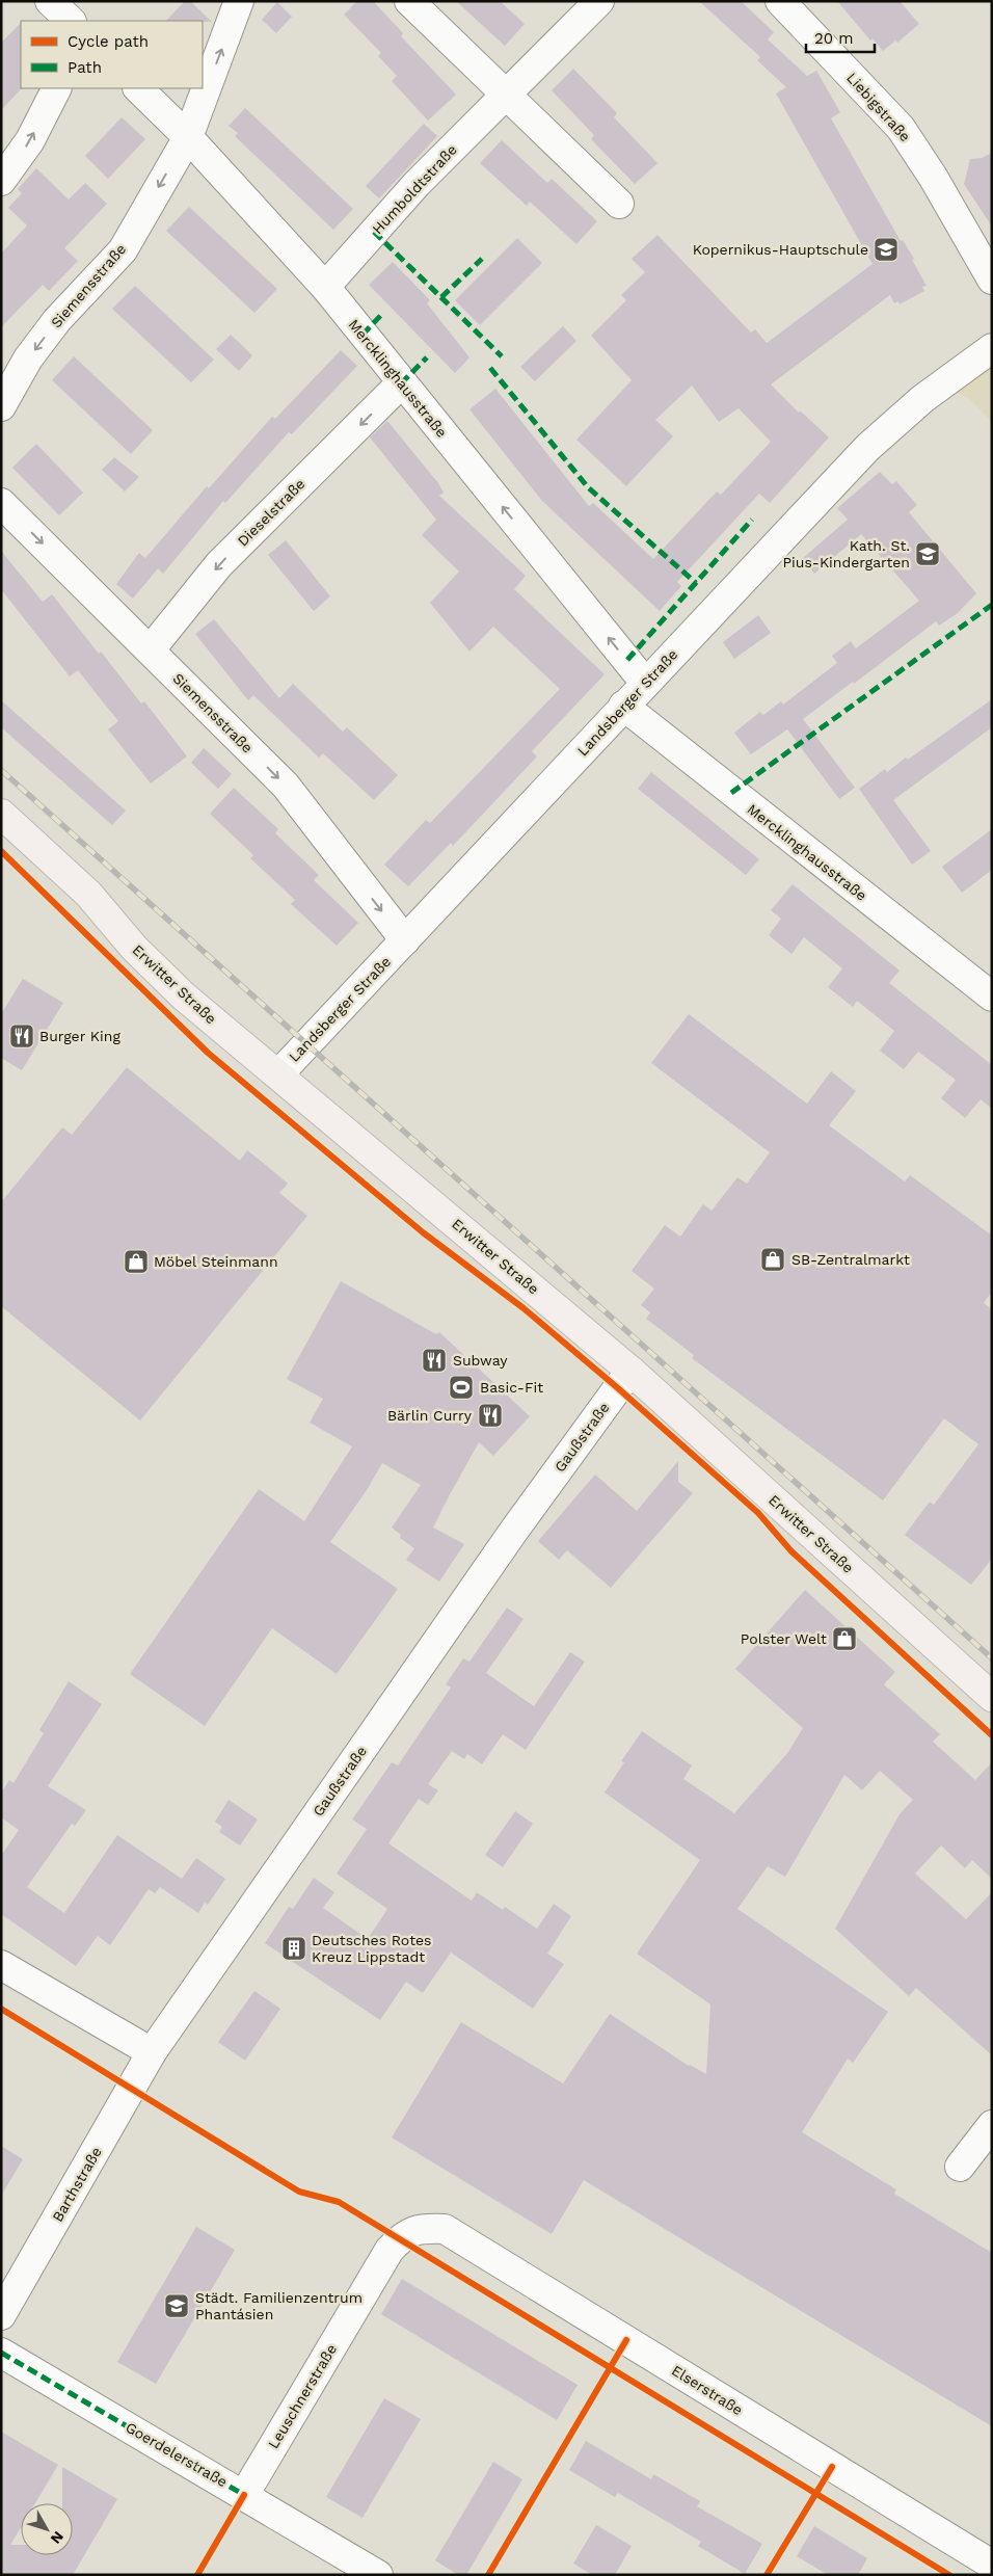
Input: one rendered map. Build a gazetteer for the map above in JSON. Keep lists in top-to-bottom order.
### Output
{
  "streets": {
    "main road": ["Erwitter Straße"],
    "street": [
      "Liebigstraße",
      "Humboldtstraße",
      "Siemensstraße",
      "Mercklinghausstraße",
      "Dieselstraße",
      "Landsberger Straße",
      "Gaußstraße",
      "Barthstraße",
      "Elserstraße",
      "Leuschnerstraße",
      "Goerdelerstraße"
    ]
  },
  "crossings": [
    ["Humboldtstraße", "Mercklinghausstraße"],
    ["Siemensstraße", "Mercklinghausstraße"],
    ["Siemensstraße", "Dieselstraße"],
    ["Siemensstraße", "Landsberger Straße"],
    ["Mercklinghausstraße", "Dieselstraße"],
    ["Mercklinghausstraße", "Landsberger Straße"],
    ["Landsberger Straße", "Erwitter Straße"],
    ["Erwitter Straße", "Gaußstraße"],
    ["Gaußstraße", "Barthstraße"],
    ["Elserstraße", "Leuschnerstraße"],
    ["Leuschnerstraße", "Goerdelerstraße"]
  ],
  "one_way": ["Dieselstraße"],
  "places": {
    "school or university": ["Kopernikus-Hauptschule", "Kath. St. Pius-Kindergarten", "Städt. Familienzentrum Phantásien"],
    "restaurant": ["Burger King", "Subway", "Bärlin Curry"],
    "shop": ["SB-Zentralmarkt", "Möbel Steinmann", "Polster Welt"],
    "sports": ["Basic-Fit"],
    "building": ["Deutsches Rotes Kreuz Lippstadt"]
  },
  "legend": ["Cycle path", "Path"],
  "scale_bar": "20 m",
  "north": "bottom right"
}
